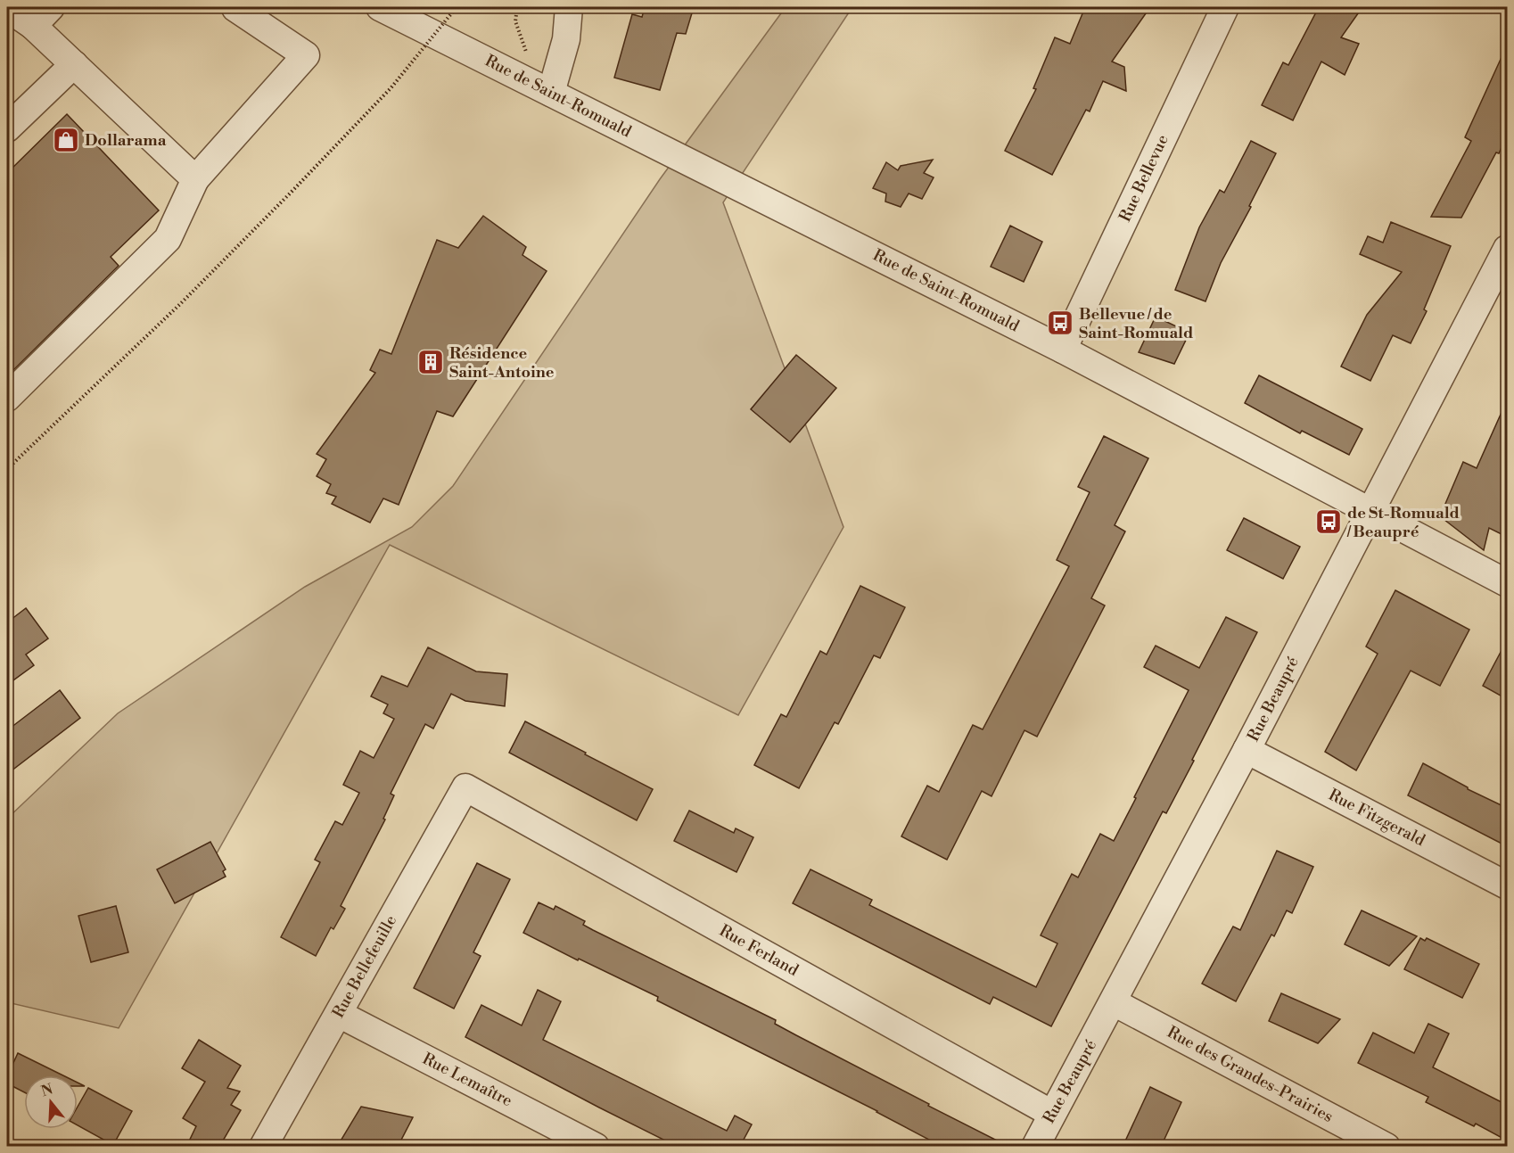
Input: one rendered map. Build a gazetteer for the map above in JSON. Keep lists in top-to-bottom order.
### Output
{
  "streets": {
    "street": [
      "Rue de Saint-Romuald",
      "Rue Bellevue",
      "Rue Beaupré",
      "Rue Fitzgerald",
      "Rue Ferland",
      "Rue Bellefeuille",
      "Rue des Grandes-Prairies",
      "Rue Lemaître"
    ]
  },
  "crossings": [
    ["Rue de Saint-Romuald", "Rue Bellevue"],
    ["Rue de Saint-Romuald", "Rue Beaupré"],
    ["Rue Beaupré", "Rue Fitzgerald"],
    ["Rue Beaupré", "Rue Ferland"],
    ["Rue Beaupré", "Rue des Grandes-Prairies"],
    ["Rue Ferland", "Rue Bellefeuille"],
    ["Rue Bellefeuille", "Rue Lemaître"]
  ],
  "places": {
    "shop": ["Dollarama"],
    "bus stop": ["Bellevue / de Saint-Romuald", "de St-Romuald / Beaupré"],
    "building": ["Résidence Saint-Antoine"]
  },
  "north": "top"
}
